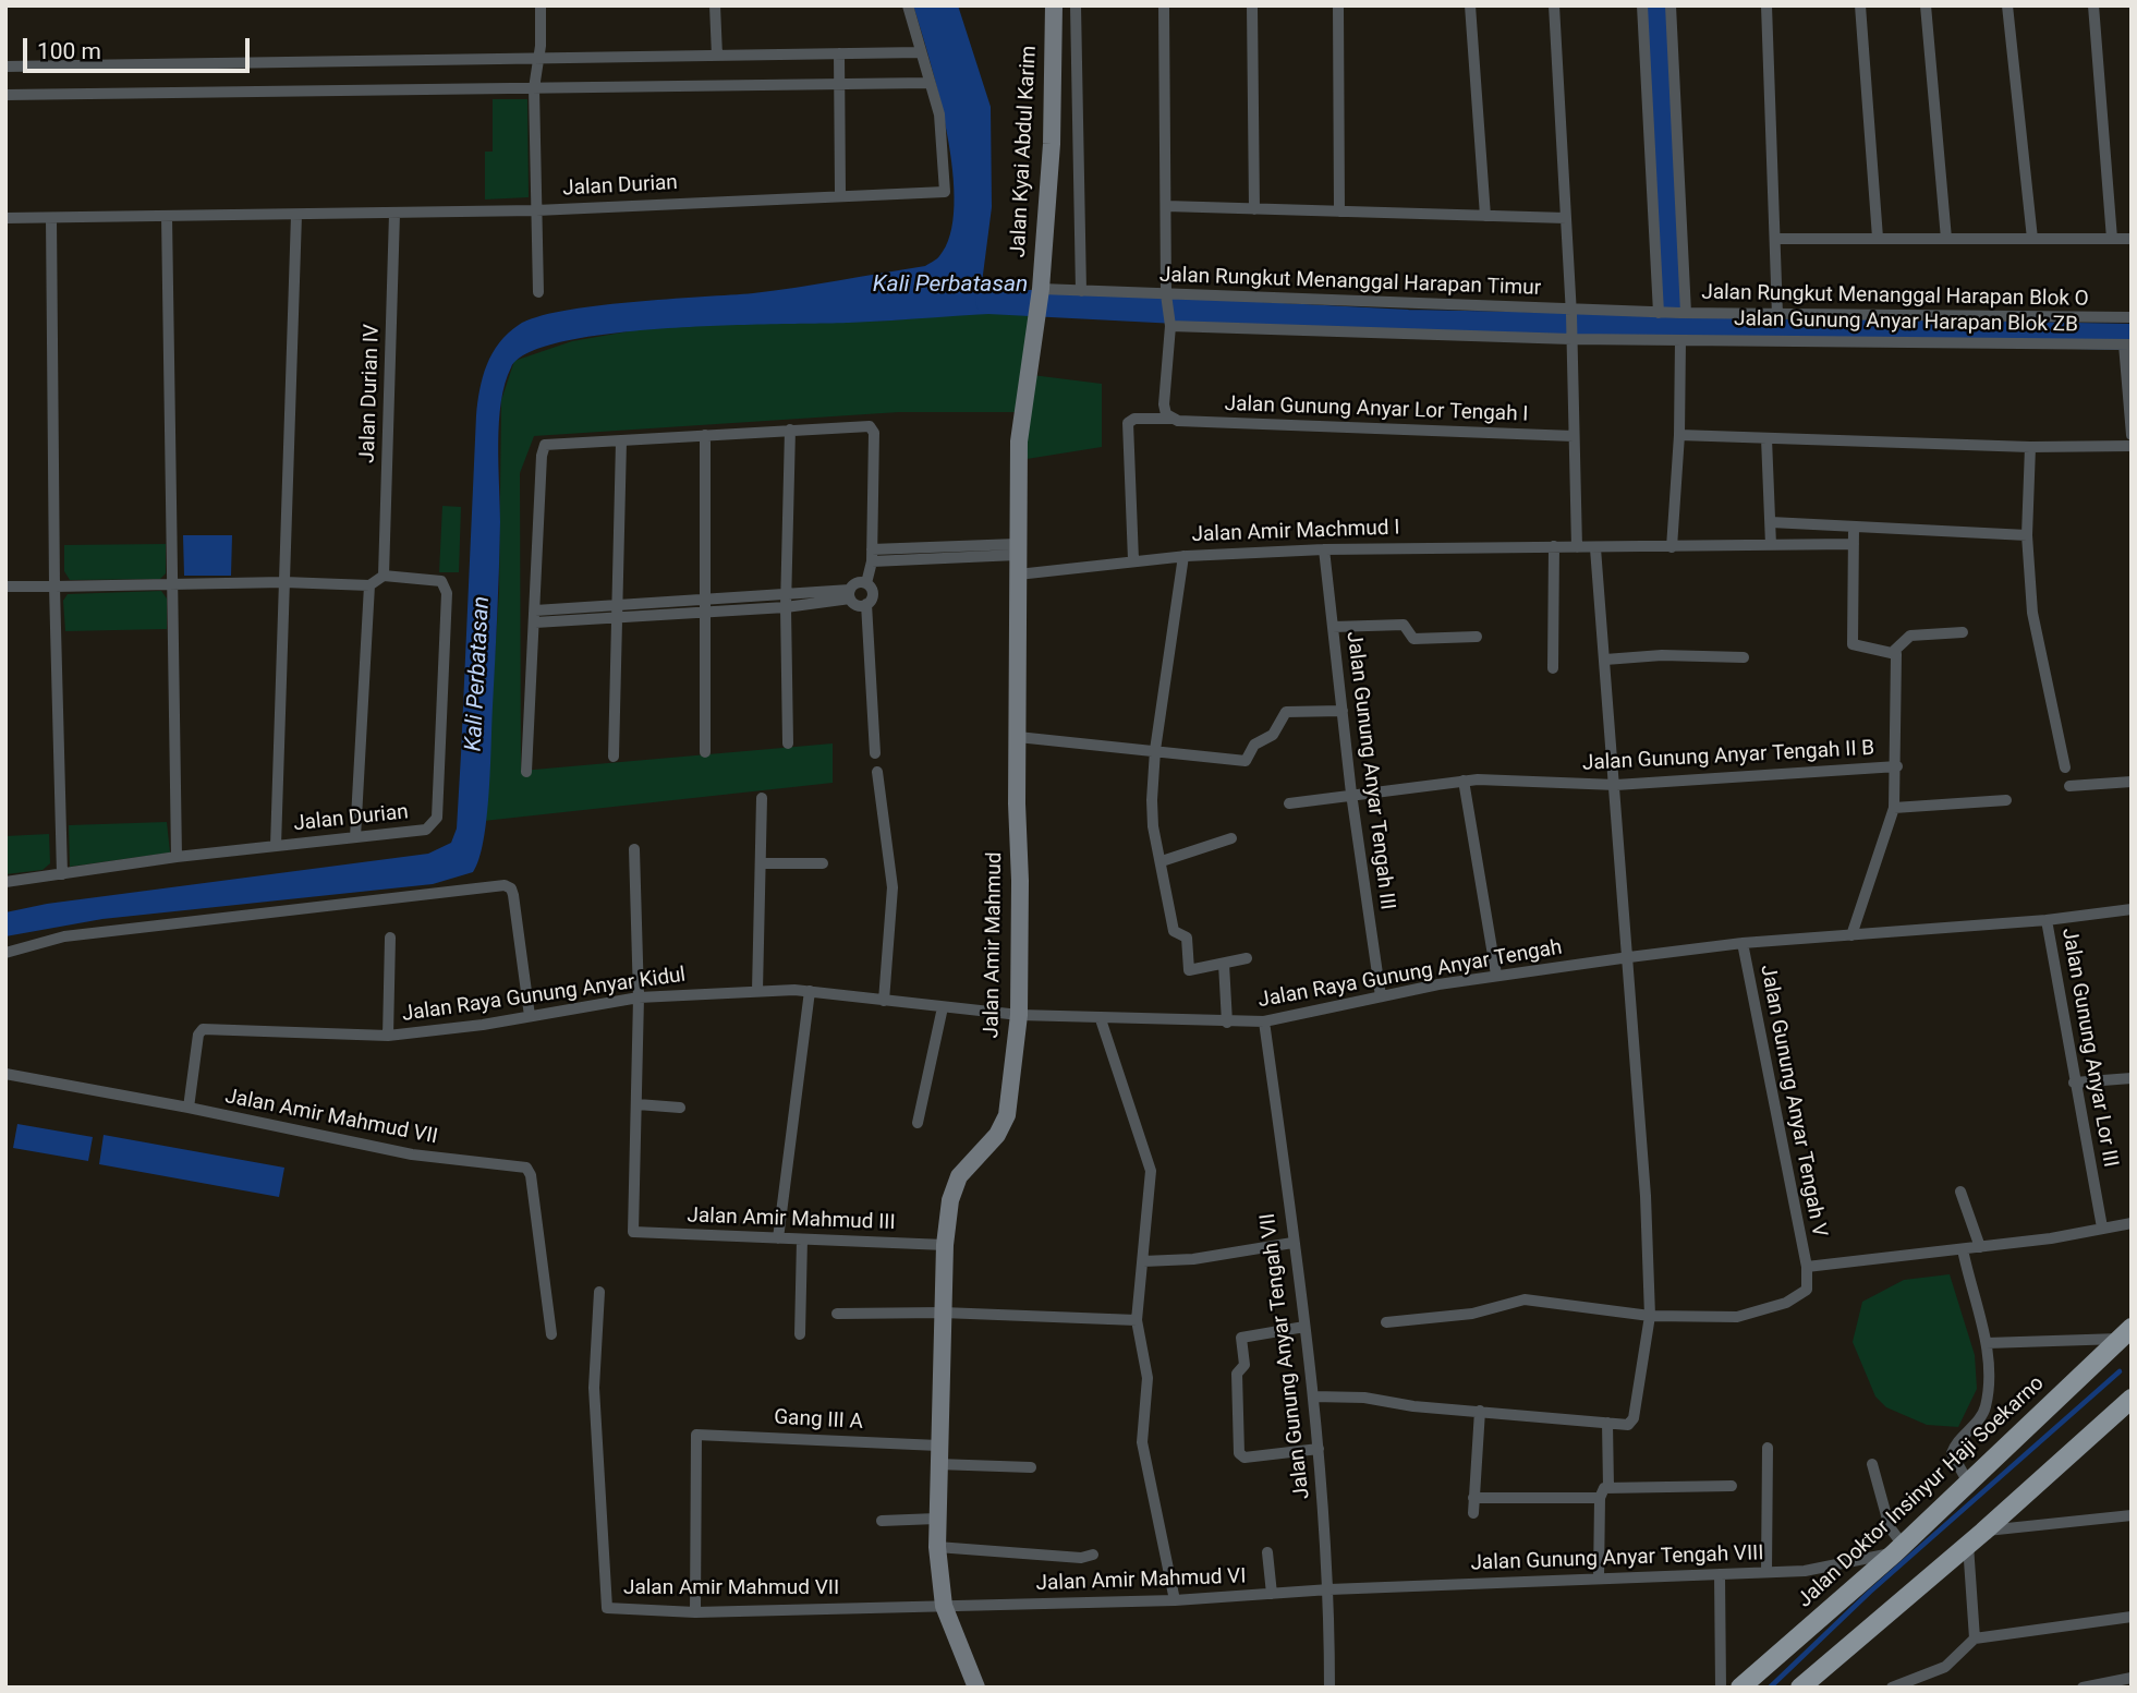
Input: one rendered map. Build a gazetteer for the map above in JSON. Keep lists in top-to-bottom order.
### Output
{
  "streets": {
    "main road": ["Jalan Doktor Insinyur Haji Soekarno"],
    "street": [
      "Jalan Kyai Abdul Karim",
      "Jalan Durian",
      "Jalan Rungkut Menanggal Harapan Timur",
      "Jalan Rungkut Menanggal Harapan Blok O",
      "Jalan Gunung Anyar Harapan Blok ZB",
      "Jalan Durian IV",
      "Jalan Gunung Anyar Lor Tengah I",
      "Jalan Amir Machmud I",
      "Jalan Gunung Anyar Tengah II B",
      "Jalan Gunung Anyar Tengah III",
      "Jalan Amir Mahmud",
      "Jalan Raya Gunung Anyar Tengah",
      "Jalan Raya Gunung Anyar Kidul",
      "Jalan Gunung Anyar Lor III",
      "Jalan Gunung Anyar Tengah V",
      "Jalan Amir Mahmud VII",
      "Jalan Amir Mahmud III",
      "Jalan Gunung Anyar Tengah VII",
      "Gang III A",
      "Jalan Gunung Anyar Tengah VIII",
      "Jalan Amir Mahmud VI"
    ]
  },
  "crossings": [
    ["Jalan Kyai Abdul Karim", "Jalan Rungkut Menanggal Harapan Timur"],
    ["Jalan Kyai Abdul Karim", "Jalan Amir Mahmud"],
    ["Jalan Durian", "Jalan Durian IV"],
    ["Jalan Rungkut Menanggal Harapan Timur", "Jalan Rungkut Menanggal Harapan Blok O"],
    ["Jalan Rungkut Menanggal Harapan Timur", "Jalan Amir Mahmud"],
    ["Jalan Gunung Anyar Lor Tengah I", "Jalan Amir Machmud I"],
    ["Jalan Amir Machmud I", "Jalan Gunung Anyar Tengah III"],
    ["Jalan Amir Machmud I", "Jalan Amir Mahmud"],
    ["Jalan Gunung Anyar Tengah II B", "Jalan Gunung Anyar Tengah III"],
    ["Jalan Gunung Anyar Tengah III", "Jalan Raya Gunung Anyar Tengah"],
    ["Jalan Amir Mahmud", "Jalan Raya Gunung Anyar Tengah"],
    ["Jalan Amir Mahmud", "Jalan Raya Gunung Anyar Kidul"],
    ["Jalan Amir Mahmud", "Jalan Amir Mahmud VII"],
    ["Jalan Amir Mahmud", "Jalan Amir Mahmud III"],
    ["Jalan Amir Mahmud", "Gang III A"],
    ["Jalan Amir Mahmud", "Jalan Amir Mahmud VI"],
    ["Jalan Raya Gunung Anyar Tengah", "Jalan Raya Gunung Anyar Kidul"],
    ["Jalan Raya Gunung Anyar Tengah", "Jalan Gunung Anyar Lor III"],
    ["Jalan Raya Gunung Anyar Tengah", "Jalan Gunung Anyar Tengah V"],
    ["Jalan Raya Gunung Anyar Tengah", "Jalan Gunung Anyar Tengah VII"],
    ["Jalan Raya Gunung Anyar Kidul", "Jalan Amir Mahmud VII"],
    ["Jalan Amir Mahmud VII", "Gang III A"],
    ["Jalan Amir Mahmud VII", "Jalan Amir Mahmud VI"],
    ["Jalan Gunung Anyar Tengah VII", "Jalan Gunung Anyar Tengah VIII"],
    ["Jalan Gunung Anyar Tengah VII", "Jalan Amir Mahmud VI"],
    ["Jalan Doktor Insinyur Haji Soekarno", "Jalan Gunung Anyar Tengah VIII"],
    ["Jalan Gunung Anyar Tengah VIII", "Jalan Amir Mahmud VI"]
  ],
  "water": ["Kali Perbatasan"],
  "scale_bar": "100 m"
}
